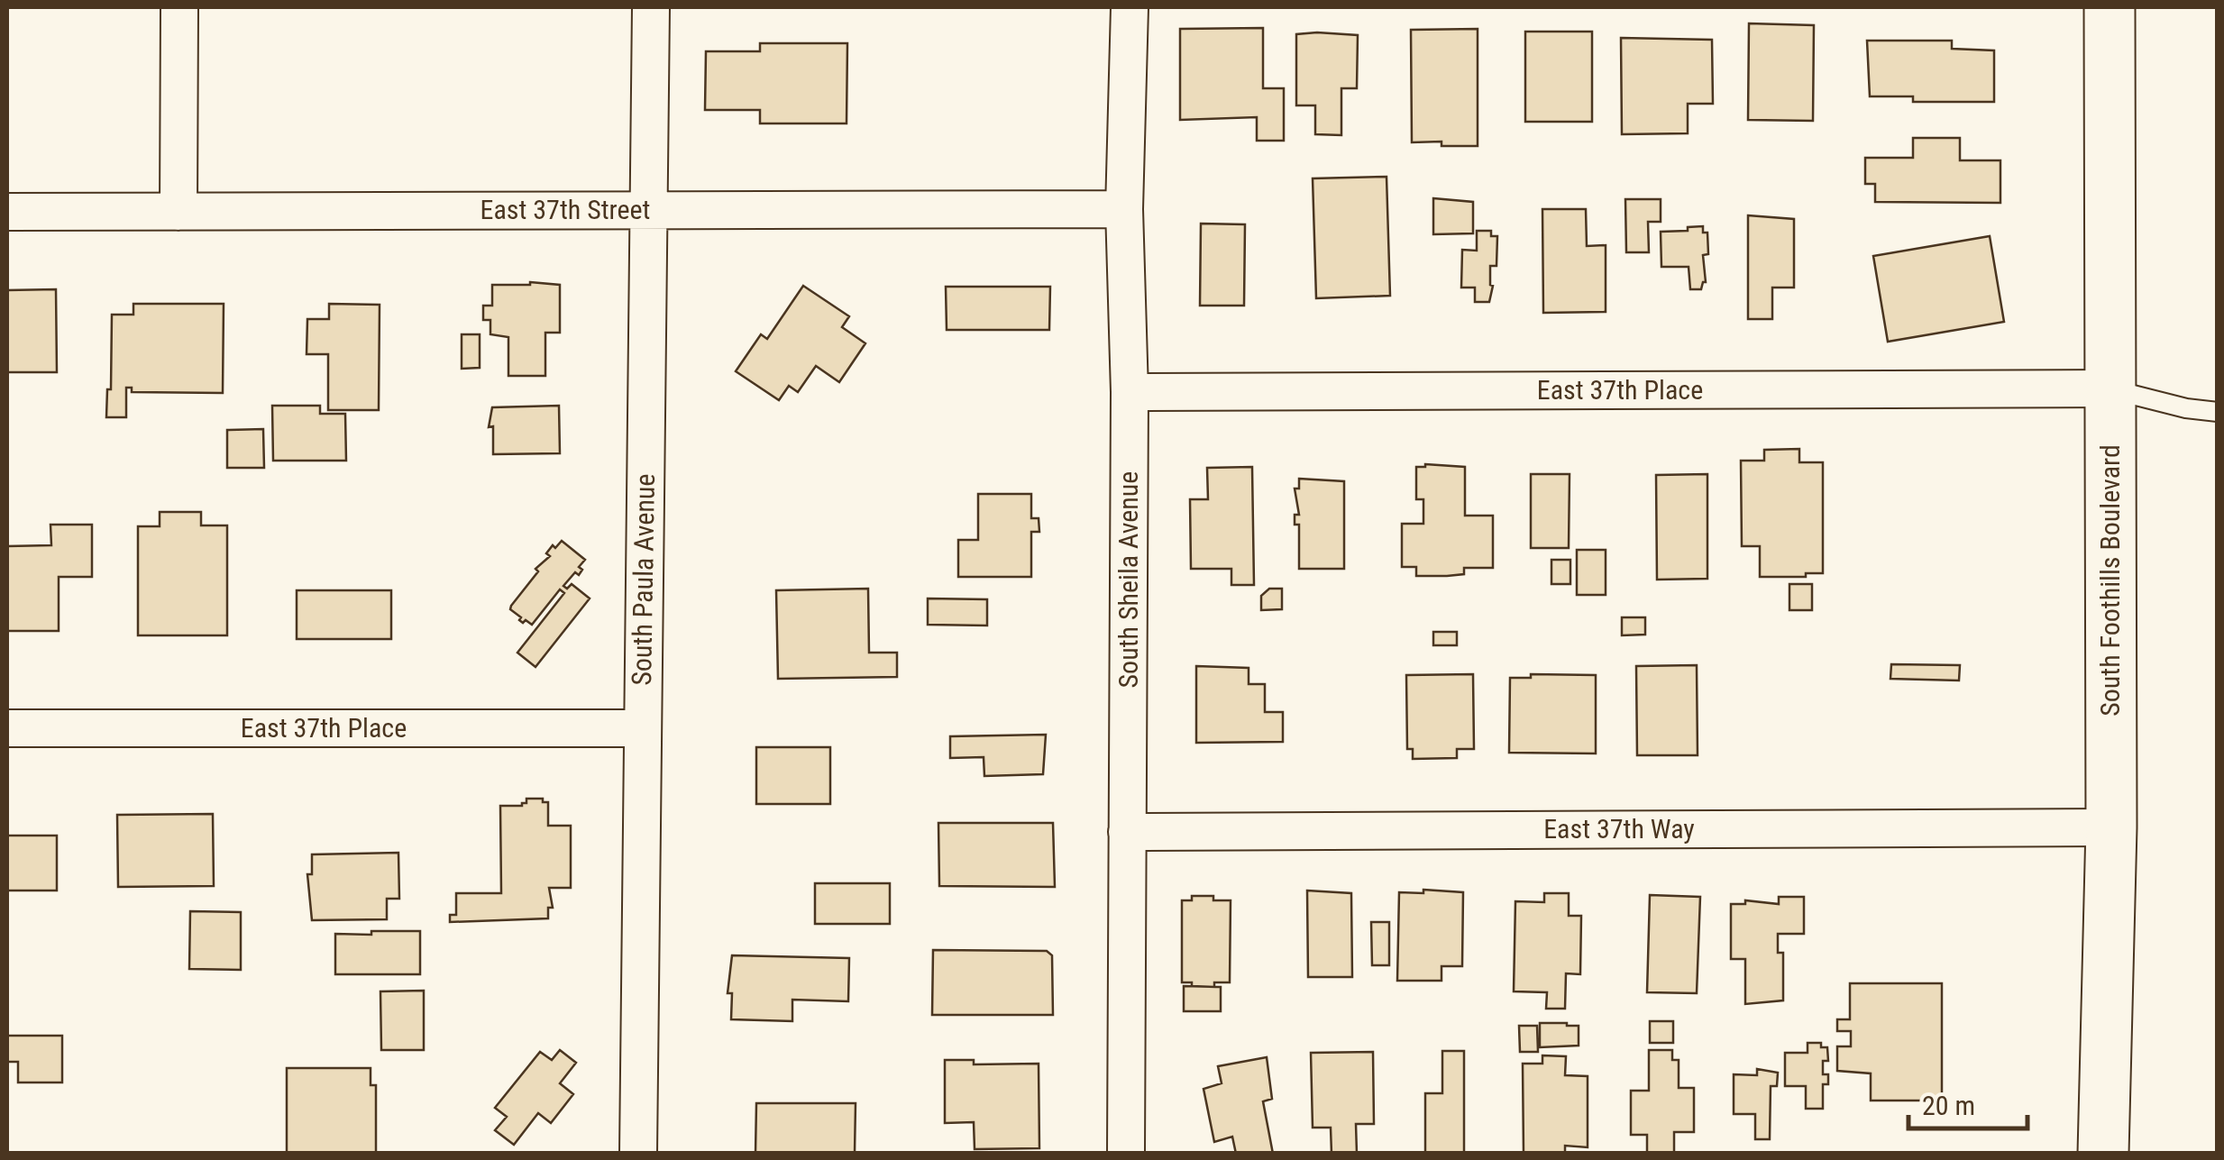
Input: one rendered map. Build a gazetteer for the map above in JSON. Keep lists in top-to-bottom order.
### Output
{
  "streets": {
    "main road": ["South Foothills Boulevard"],
    "street": [
      "East 37th Street",
      "East 37th Place",
      "South Paula Avenue",
      "South Sheila Avenue",
      "East 37th Way"
    ]
  },
  "crossings": [
    ["East 37th Street", "South Paula Avenue"],
    ["East 37th Street", "South Sheila Avenue"],
    ["East 37th Place", "South Paula Avenue"],
    ["East 37th Place", "South Sheila Avenue"],
    ["East 37th Place", "South Foothills Boulevard"],
    ["South Sheila Avenue", "East 37th Way"],
    ["South Foothills Boulevard", "East 37th Way"]
  ],
  "scale_bar": "20 m"
}
